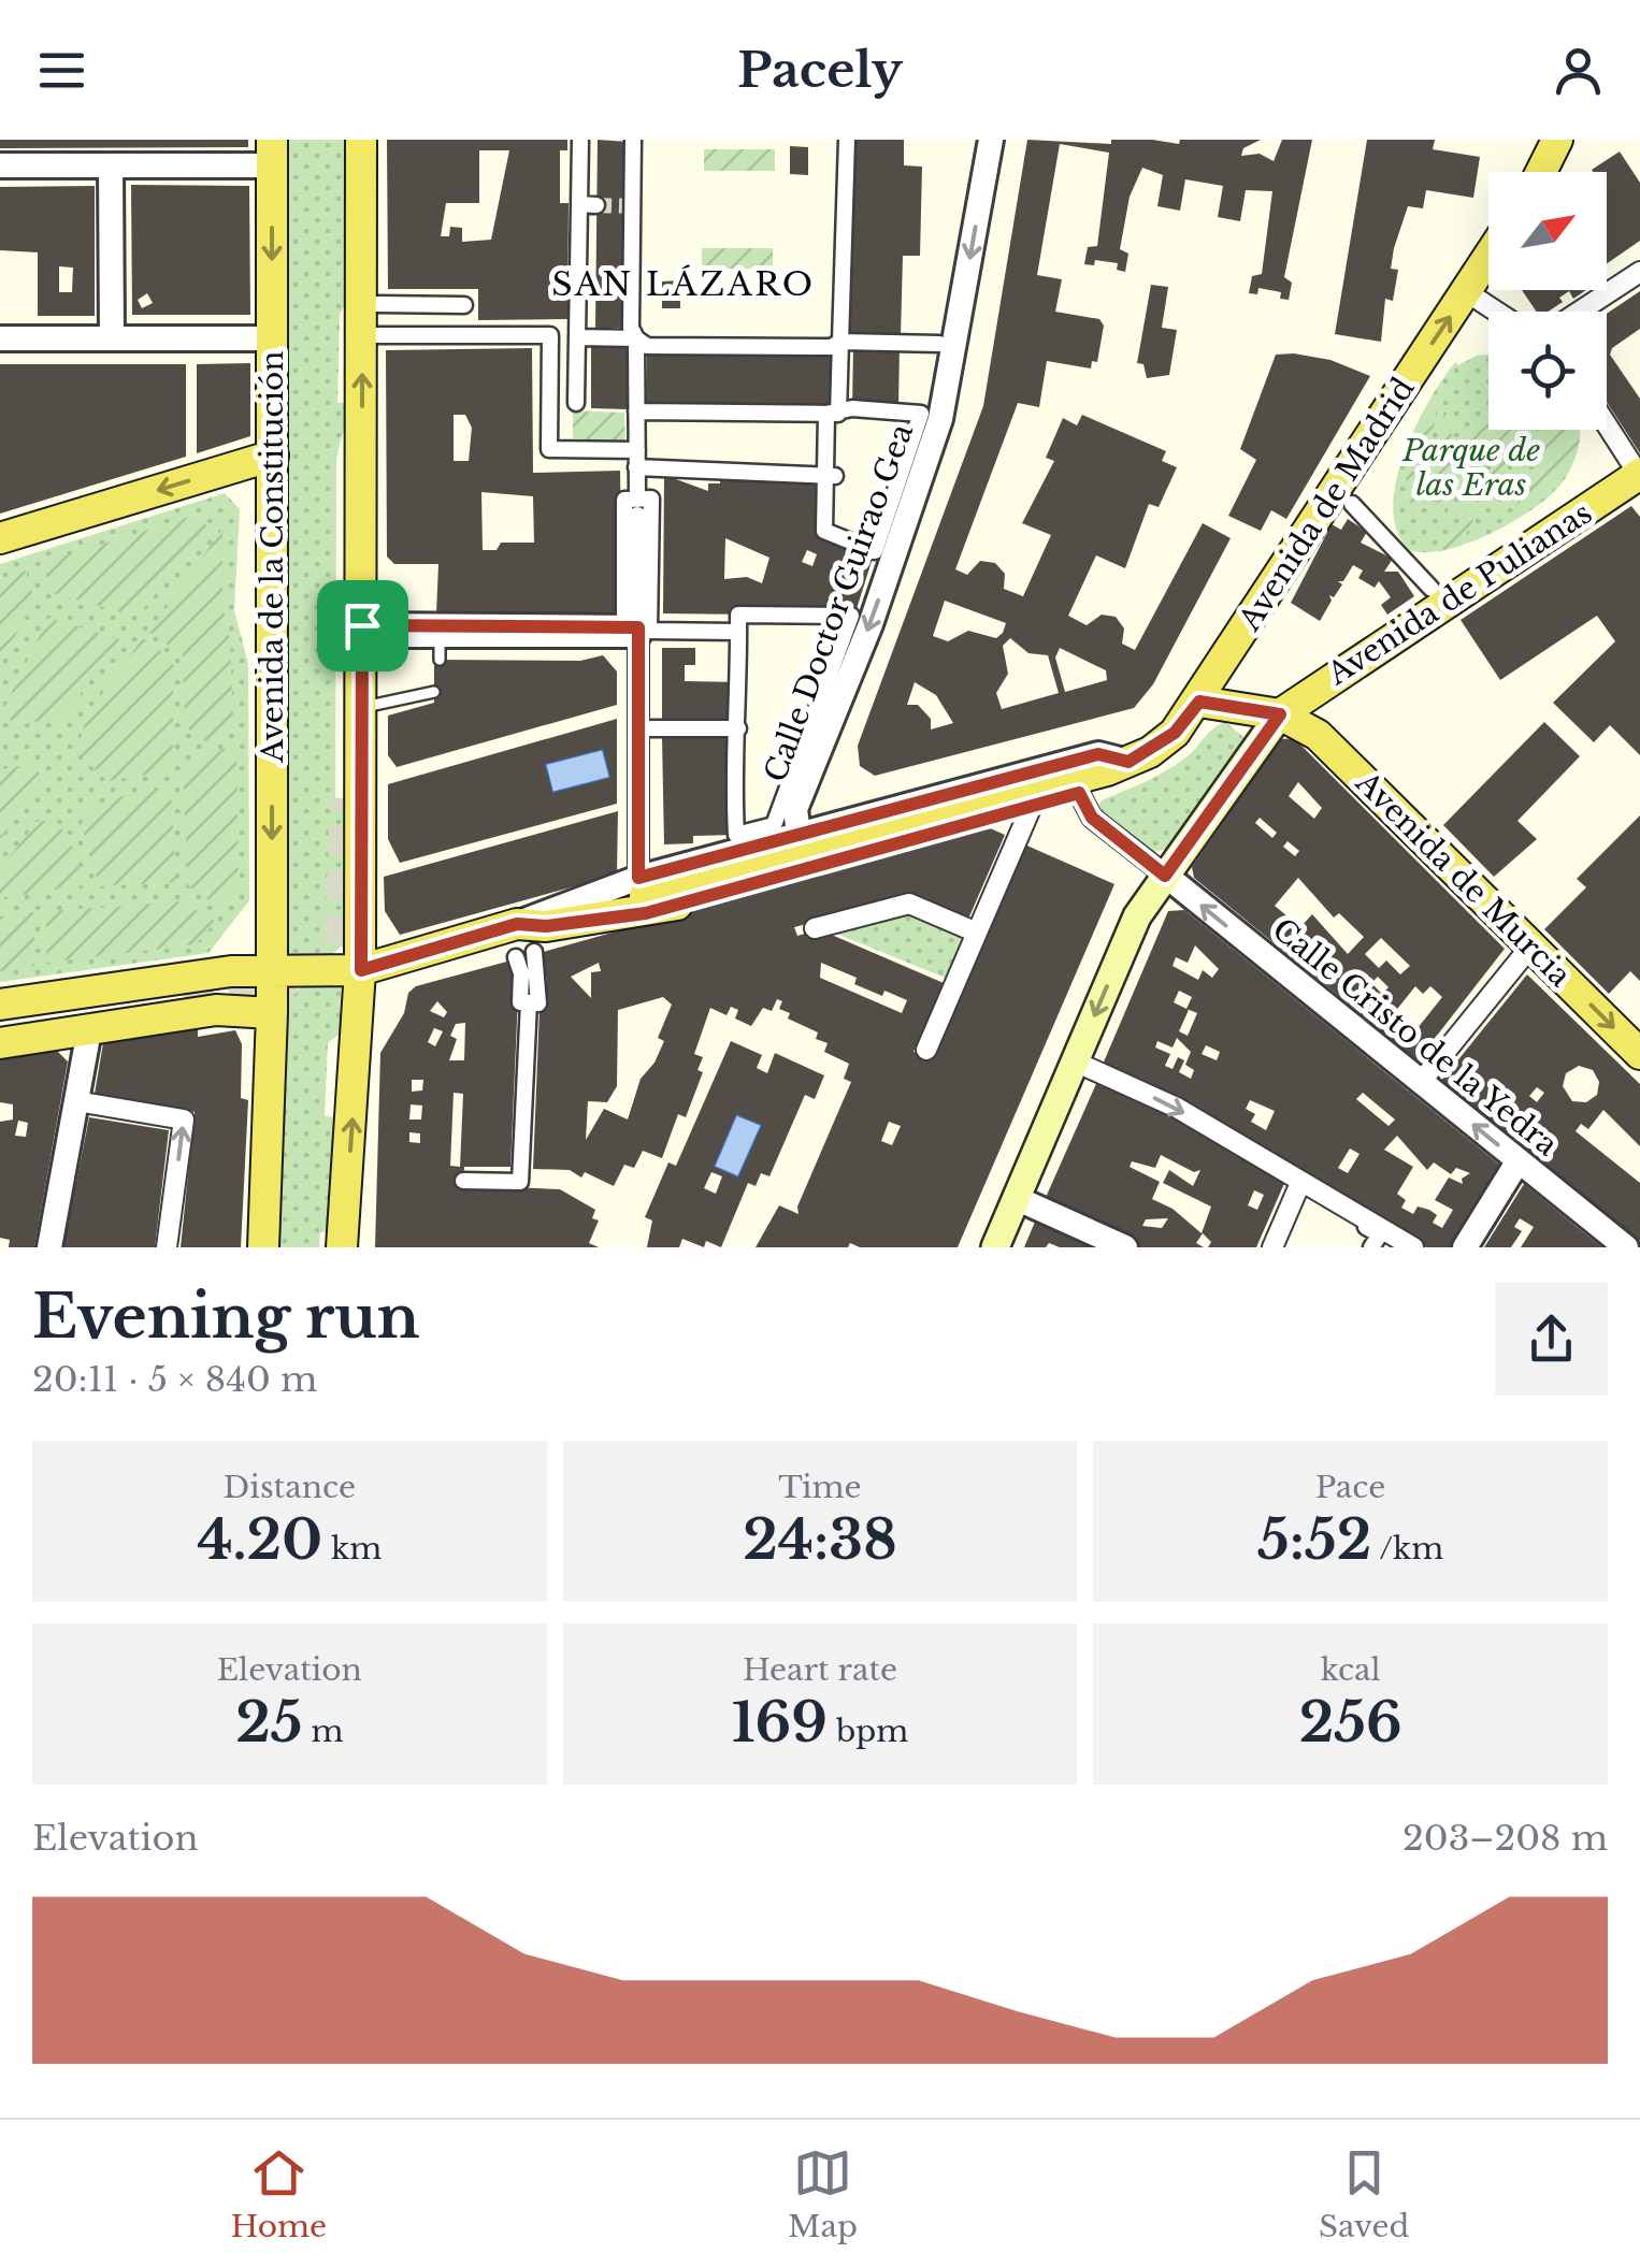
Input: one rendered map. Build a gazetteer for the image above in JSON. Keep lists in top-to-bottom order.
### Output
{
  "streets": {
    "main road": [
      "Avenida de Madrid",
      "Avenida de la Constitución",
      "Avenida de Pulianas",
      "Avenida de Murcia"
    ],
    "street": ["Calle Doctor Guirao Gea", "Calle Cristo de la Yedra"]
  },
  "crossings": [
    ["Avenida de Madrid", "Calle Doctor Guirao Gea"],
    ["Avenida de Pulianas", "Avenida de Murcia"]
  ],
  "districts": ["SAN LÁZARO"],
  "parks": ["Parque de las Eras"],
  "north": "top right",
  "page": {
    "header": "Pacely",
    "heading": ["Evening run", "20:11 · 5 × 840 m"],
    "stats": [
      ["Distance", "4.20 km"],
      ["Time", "24:38"],
      ["Pace", "5:52 /km"],
      ["Elevation", "25 m"],
      ["Heart rate", "169 bpm"],
      ["kcal", "256"]
    ],
    "chart": ["Elevation", "203–208 m"],
    "tabs": ["Home", "Map", "Saved"]
  }
}
